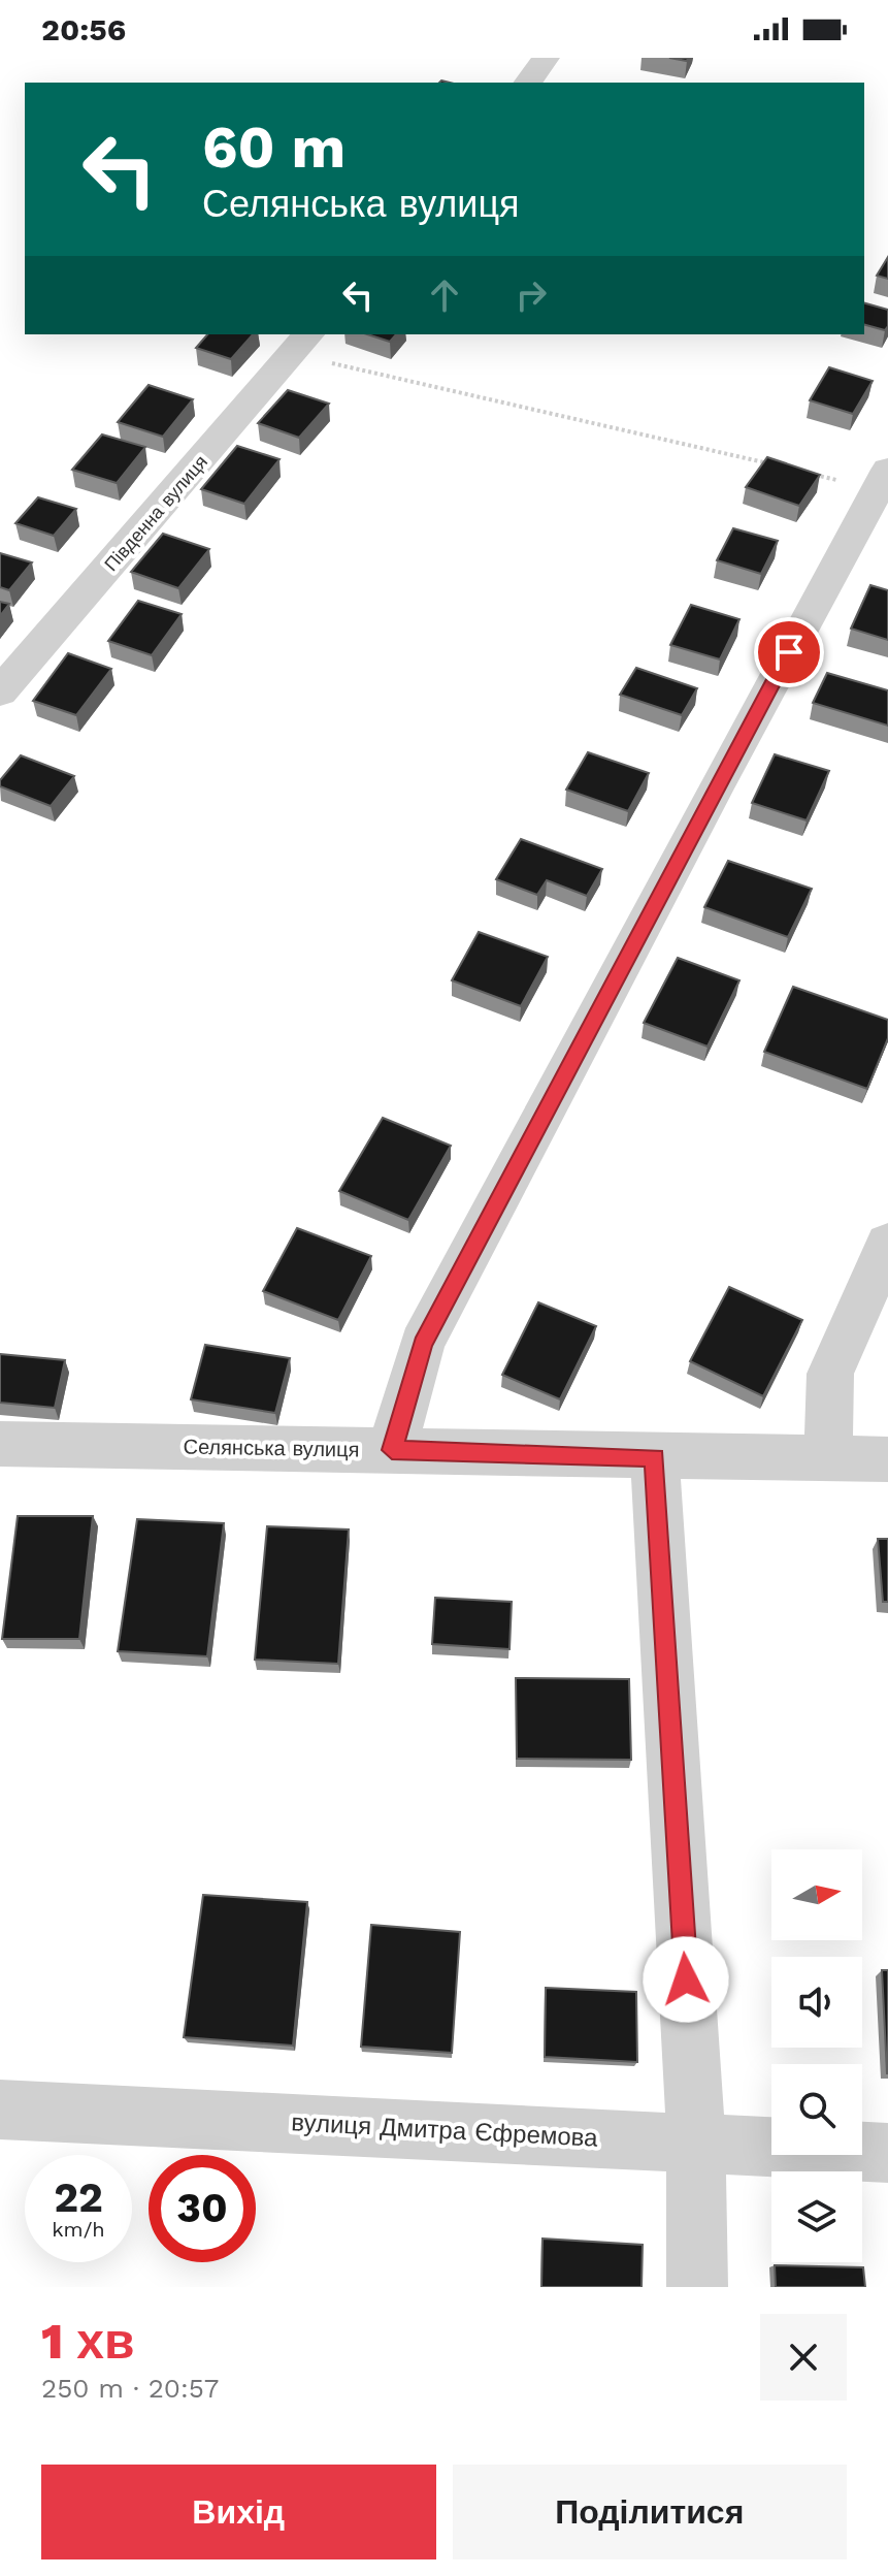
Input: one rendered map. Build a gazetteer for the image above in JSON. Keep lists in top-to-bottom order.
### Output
{
  "streets": {
    "street": ["Південна вулиця", "Селянська вулиця", "вулиця Дмитра Єфремова"]
  },
  "north": "right",
  "page": {
    "status": "20:56",
    "turn": ["60 m", "Селянська вулиця"],
    "speed": "22 km/h",
    "limit": "30",
    "heading": ["1 хв", "250 m · 20:57"],
    "buttons": ["Вихід", "Поділитися"]
  }
}
